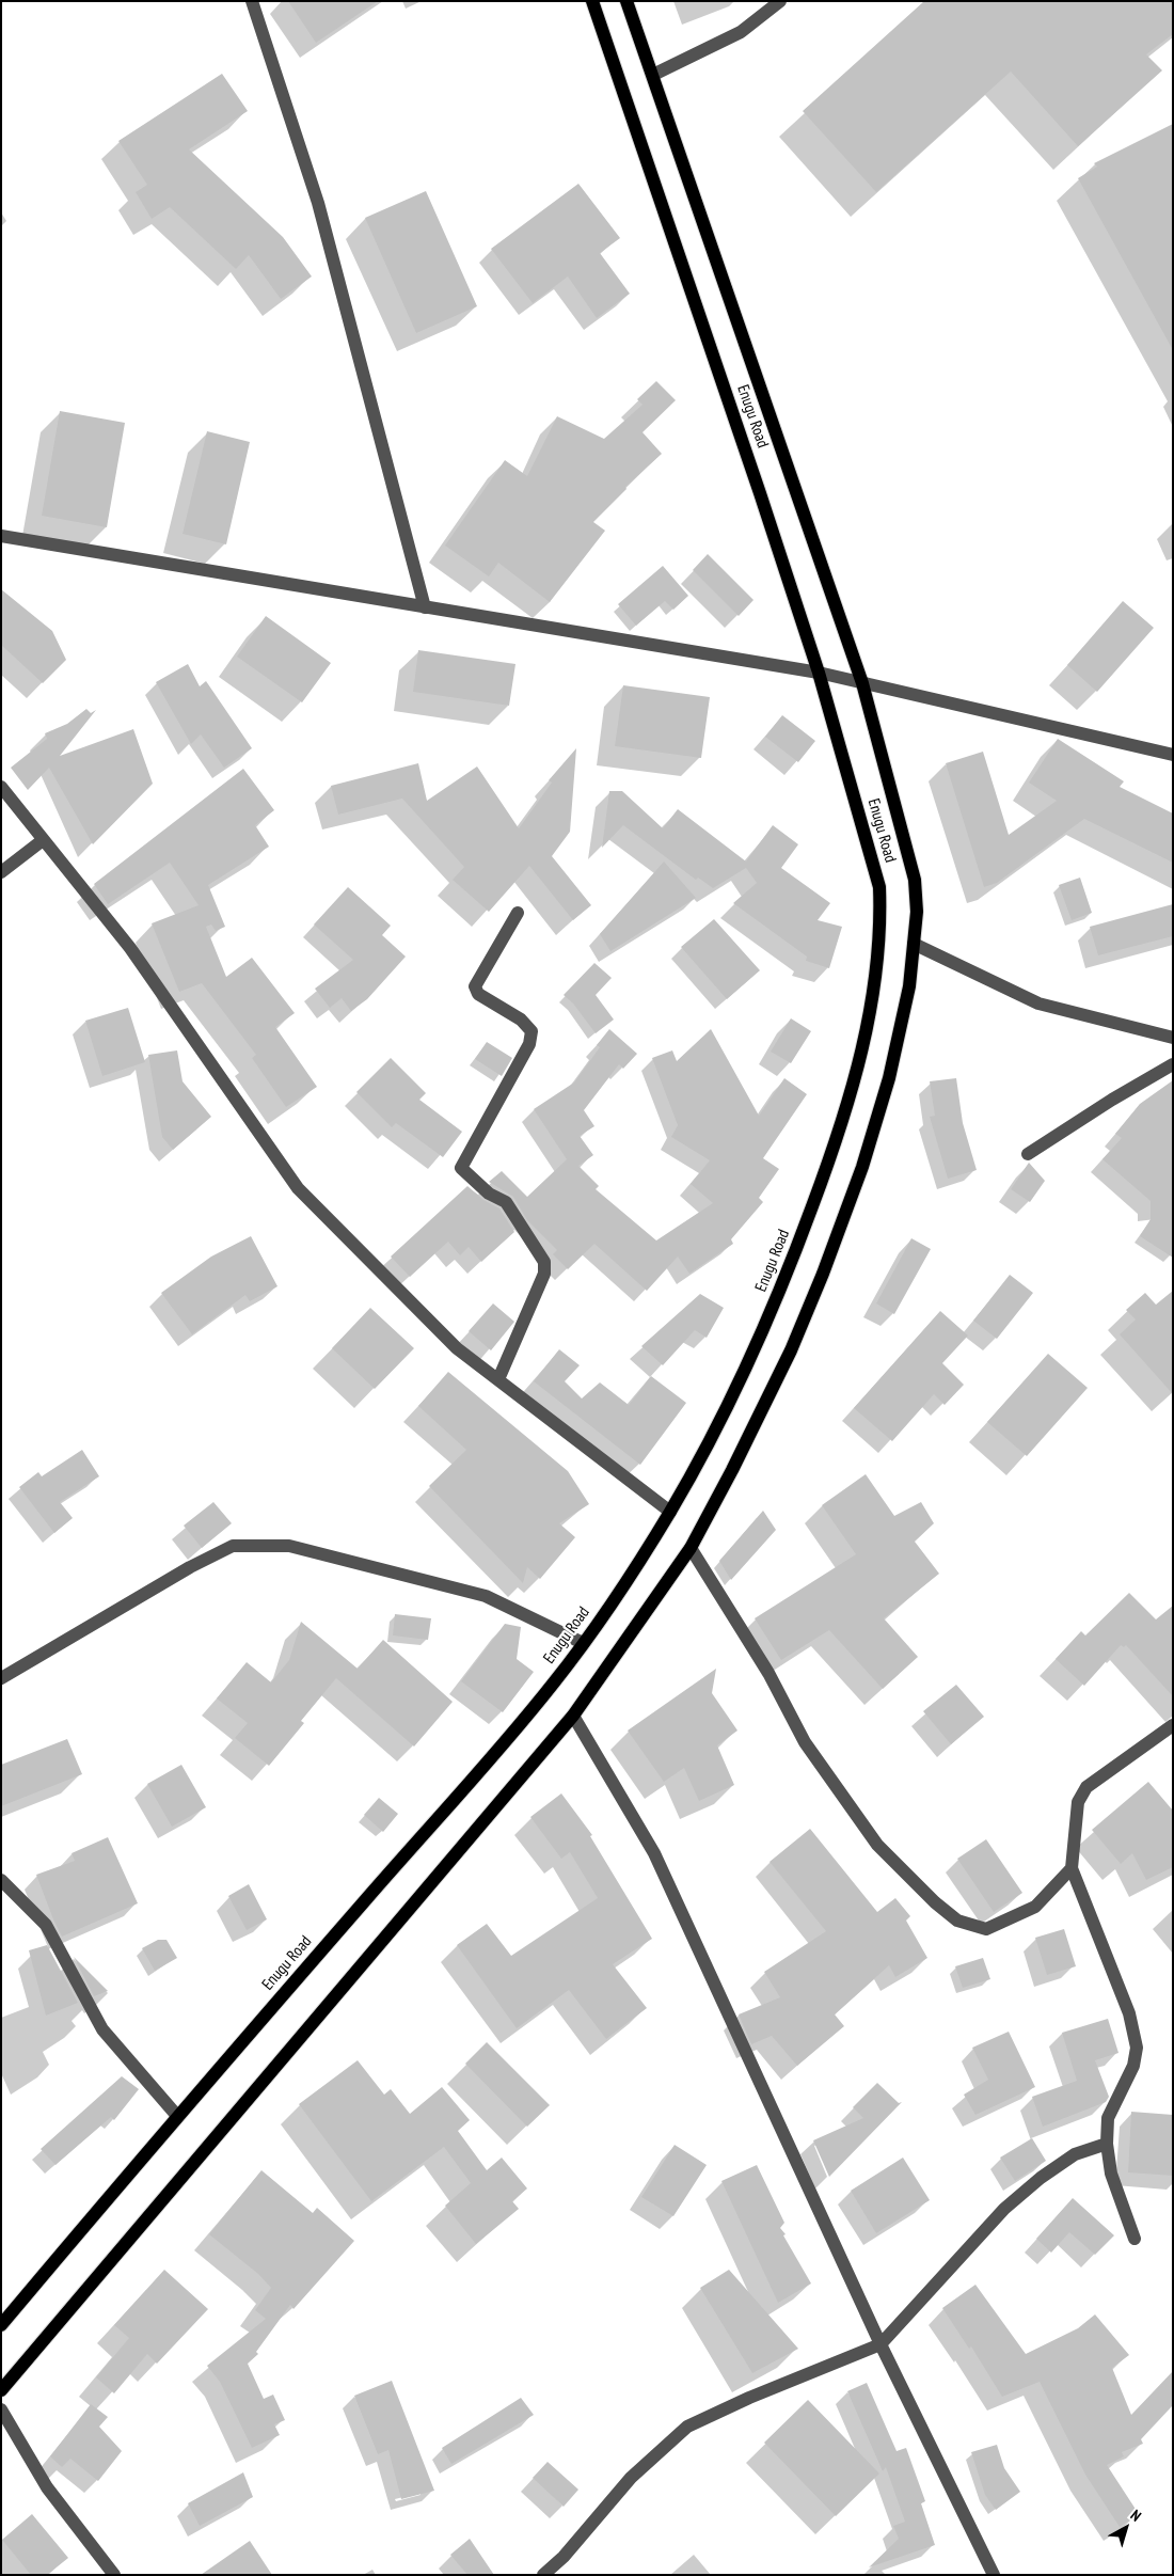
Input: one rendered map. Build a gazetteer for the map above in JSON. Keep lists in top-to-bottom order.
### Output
{
  "streets": {
    "main road": ["Enugu Road"]
  },
  "north": "top right"
}
